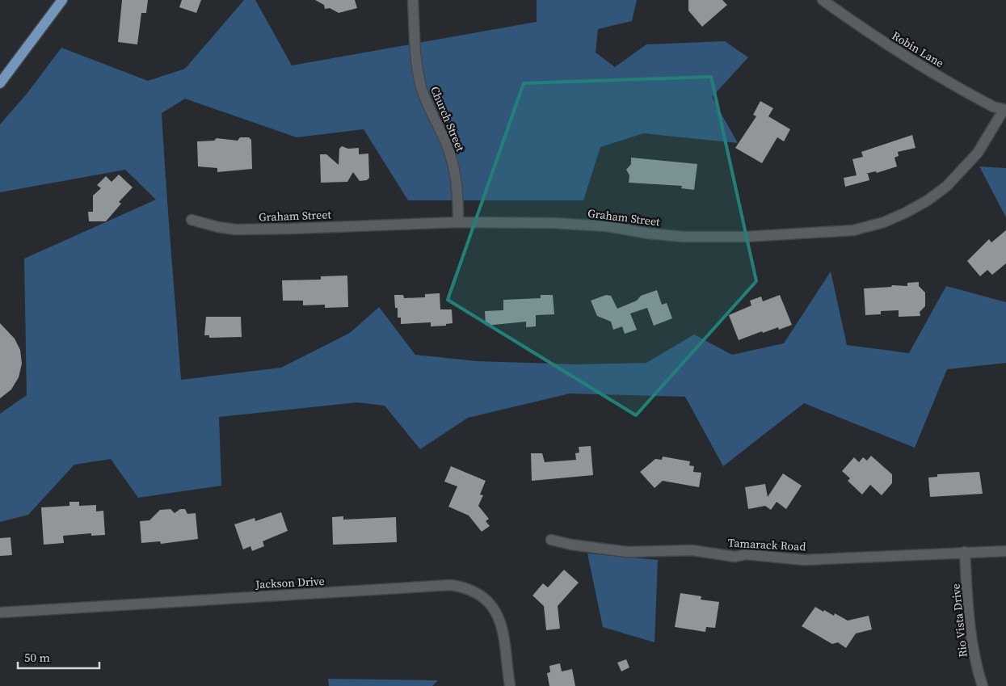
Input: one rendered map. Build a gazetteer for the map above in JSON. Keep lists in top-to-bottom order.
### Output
{
  "streets": {
    "street": [
      "Robin Lane",
      "Church Street",
      "Graham Street",
      "Tamarack Road",
      "Jackson Drive",
      "Rio Vista Drive"
    ]
  },
  "crossings": [
    ["Robin Lane", "Graham Street"],
    ["Church Street", "Graham Street"],
    ["Tamarack Road", "Rio Vista Drive"]
  ],
  "scale_bar": "50 m"
}
